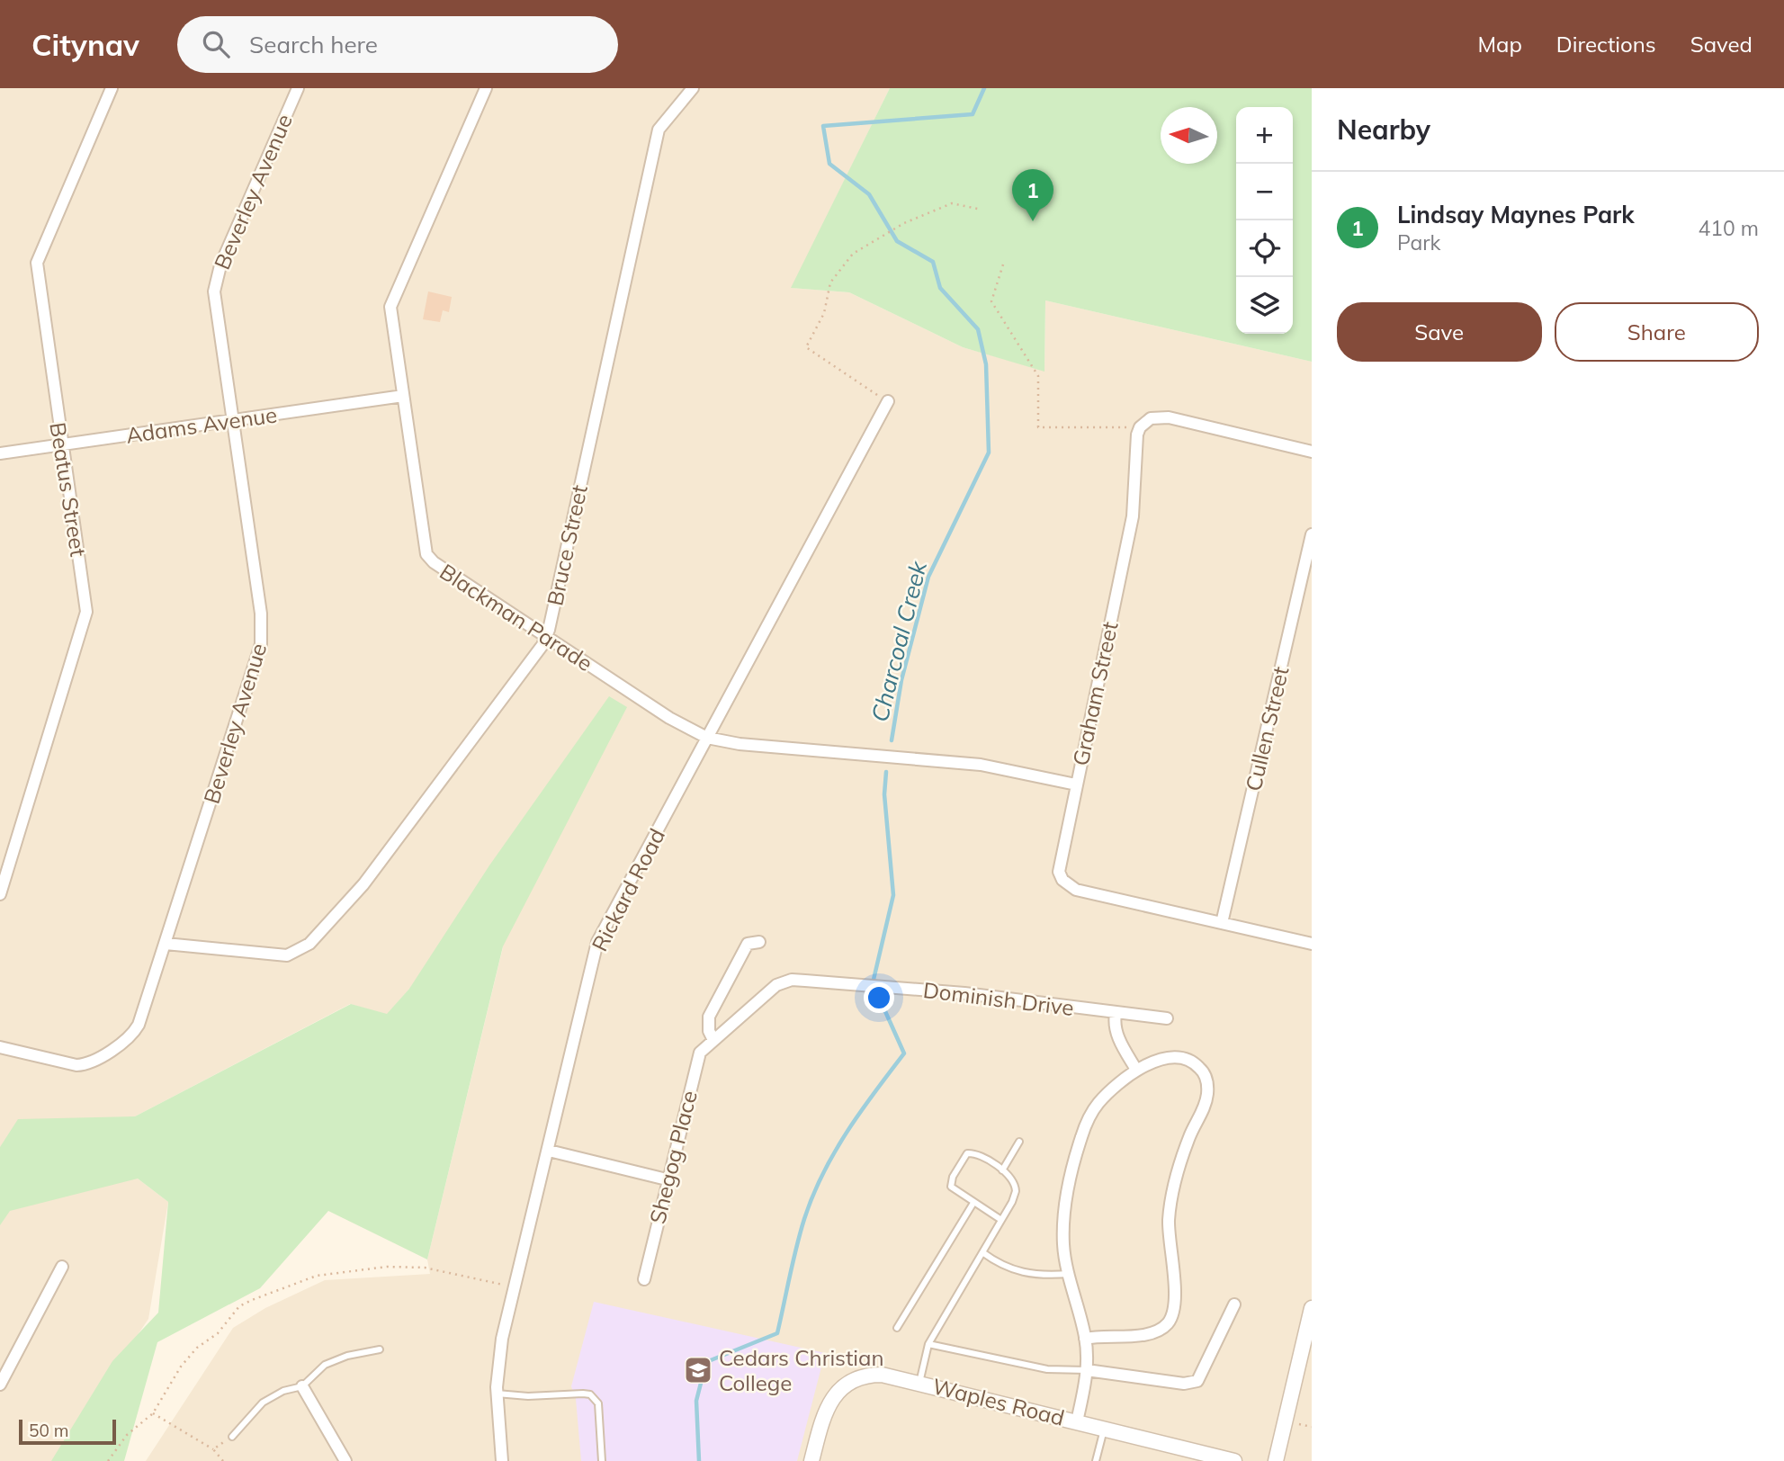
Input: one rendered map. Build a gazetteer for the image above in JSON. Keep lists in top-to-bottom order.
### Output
{
  "streets": {
    "street": [
      "Beverley Avenue",
      "Adams Avenue",
      "Beatus Street",
      "Bruce Street",
      "Blackman Parade",
      "Graham Street",
      "Cullen Street",
      "Rickard Road",
      "Dominish Drive",
      "Shegog Place",
      "Waples Road"
    ]
  },
  "crossings": [
    ["Beverley Avenue", "Adams Avenue"],
    ["Beverley Avenue", "Bruce Street"],
    ["Adams Avenue", "Beatus Street"],
    ["Adams Avenue", "Blackman Parade"],
    ["Bruce Street", "Blackman Parade"],
    ["Blackman Parade", "Graham Street"],
    ["Blackman Parade", "Rickard Road"],
    ["Graham Street", "Cullen Street"],
    ["Dominish Drive", "Shegog Place"]
  ],
  "water": ["Charcoal Creek"],
  "places": {
    "school or university": ["Cedars Christian College"]
  },
  "scale_bar": "50 m",
  "north": "left",
  "page": {
    "header": "Citynav",
    "search": "Search here",
    "nav": ["Map", "Directions", "Saved"],
    "heading": "Nearby",
    "map_buttons": ["+", "−"],
    "pins": "1",
    "list": [
      {
        "mark": "1",
        "name": "Lindsay Maynes Park",
        "note": "Park",
        "value": "410 m"
      }
    ],
    "buttons": ["Save", "Share"],
    "scale": "50 m"
  }
}
